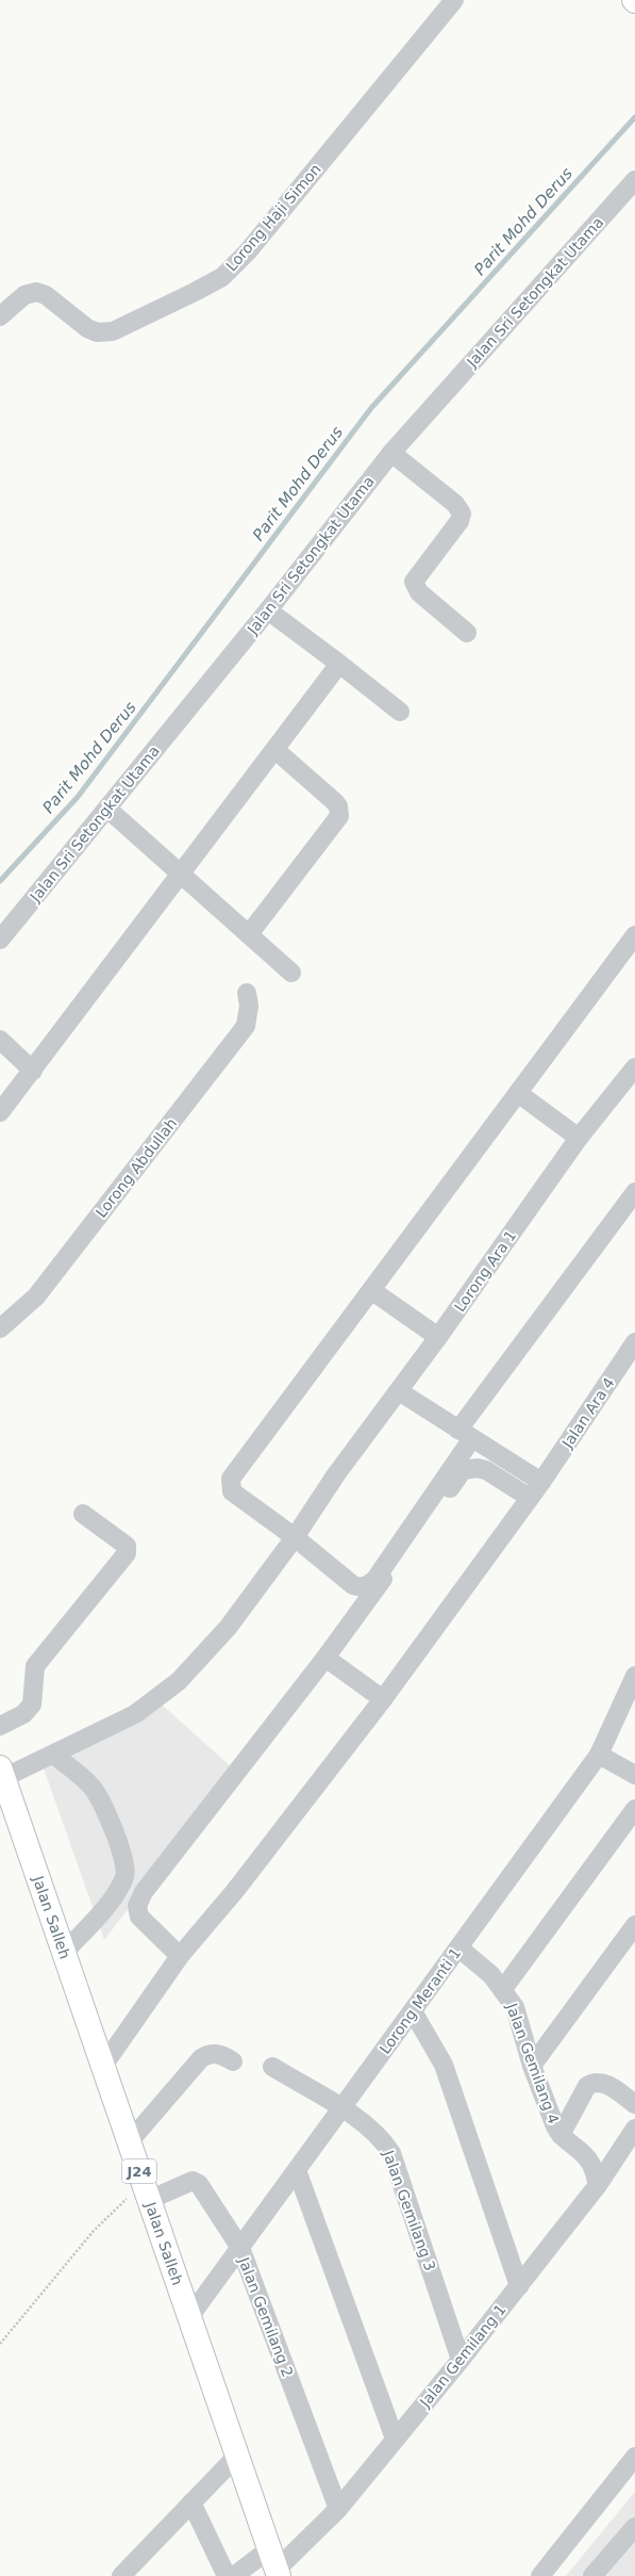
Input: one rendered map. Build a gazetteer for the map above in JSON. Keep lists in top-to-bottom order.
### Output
{
  "streets": {
    "main road": ["Jalan Salleh", "J24"],
    "street": [
      "Lorong Haji Simon",
      "Jalan Sri Setongkat Utama",
      "Lorong Abdullah",
      "Lorong Ara 1",
      "Jalan Ara 4",
      "Lorong Meranti 1",
      "Jalan Gemilang 4",
      "Jalan Gemilang 3",
      "Jalan Gemilang 2",
      "Jalan Gemilang 1"
    ]
  },
  "crossings": [
    ["Lorong Ara 1", "Jalan Salleh"],
    ["Jalan Ara 4", "Jalan Salleh"],
    ["Jalan Salleh", "Lorong Meranti 1"],
    ["Jalan Salleh", "Jalan Gemilang 2"],
    ["Jalan Salleh", "Jalan Gemilang 1"],
    ["Lorong Meranti 1", "Jalan Gemilang 4"],
    ["Lorong Meranti 1", "Jalan Gemilang 3"],
    ["Lorong Meranti 1", "Jalan Gemilang 2"],
    ["Jalan Gemilang 4", "Jalan Gemilang 1"],
    ["Jalan Gemilang 3", "Jalan Gemilang 1"],
    ["Jalan Gemilang 2", "Jalan Gemilang 1"]
  ],
  "water": ["Parit Mohd Derus"]
}
